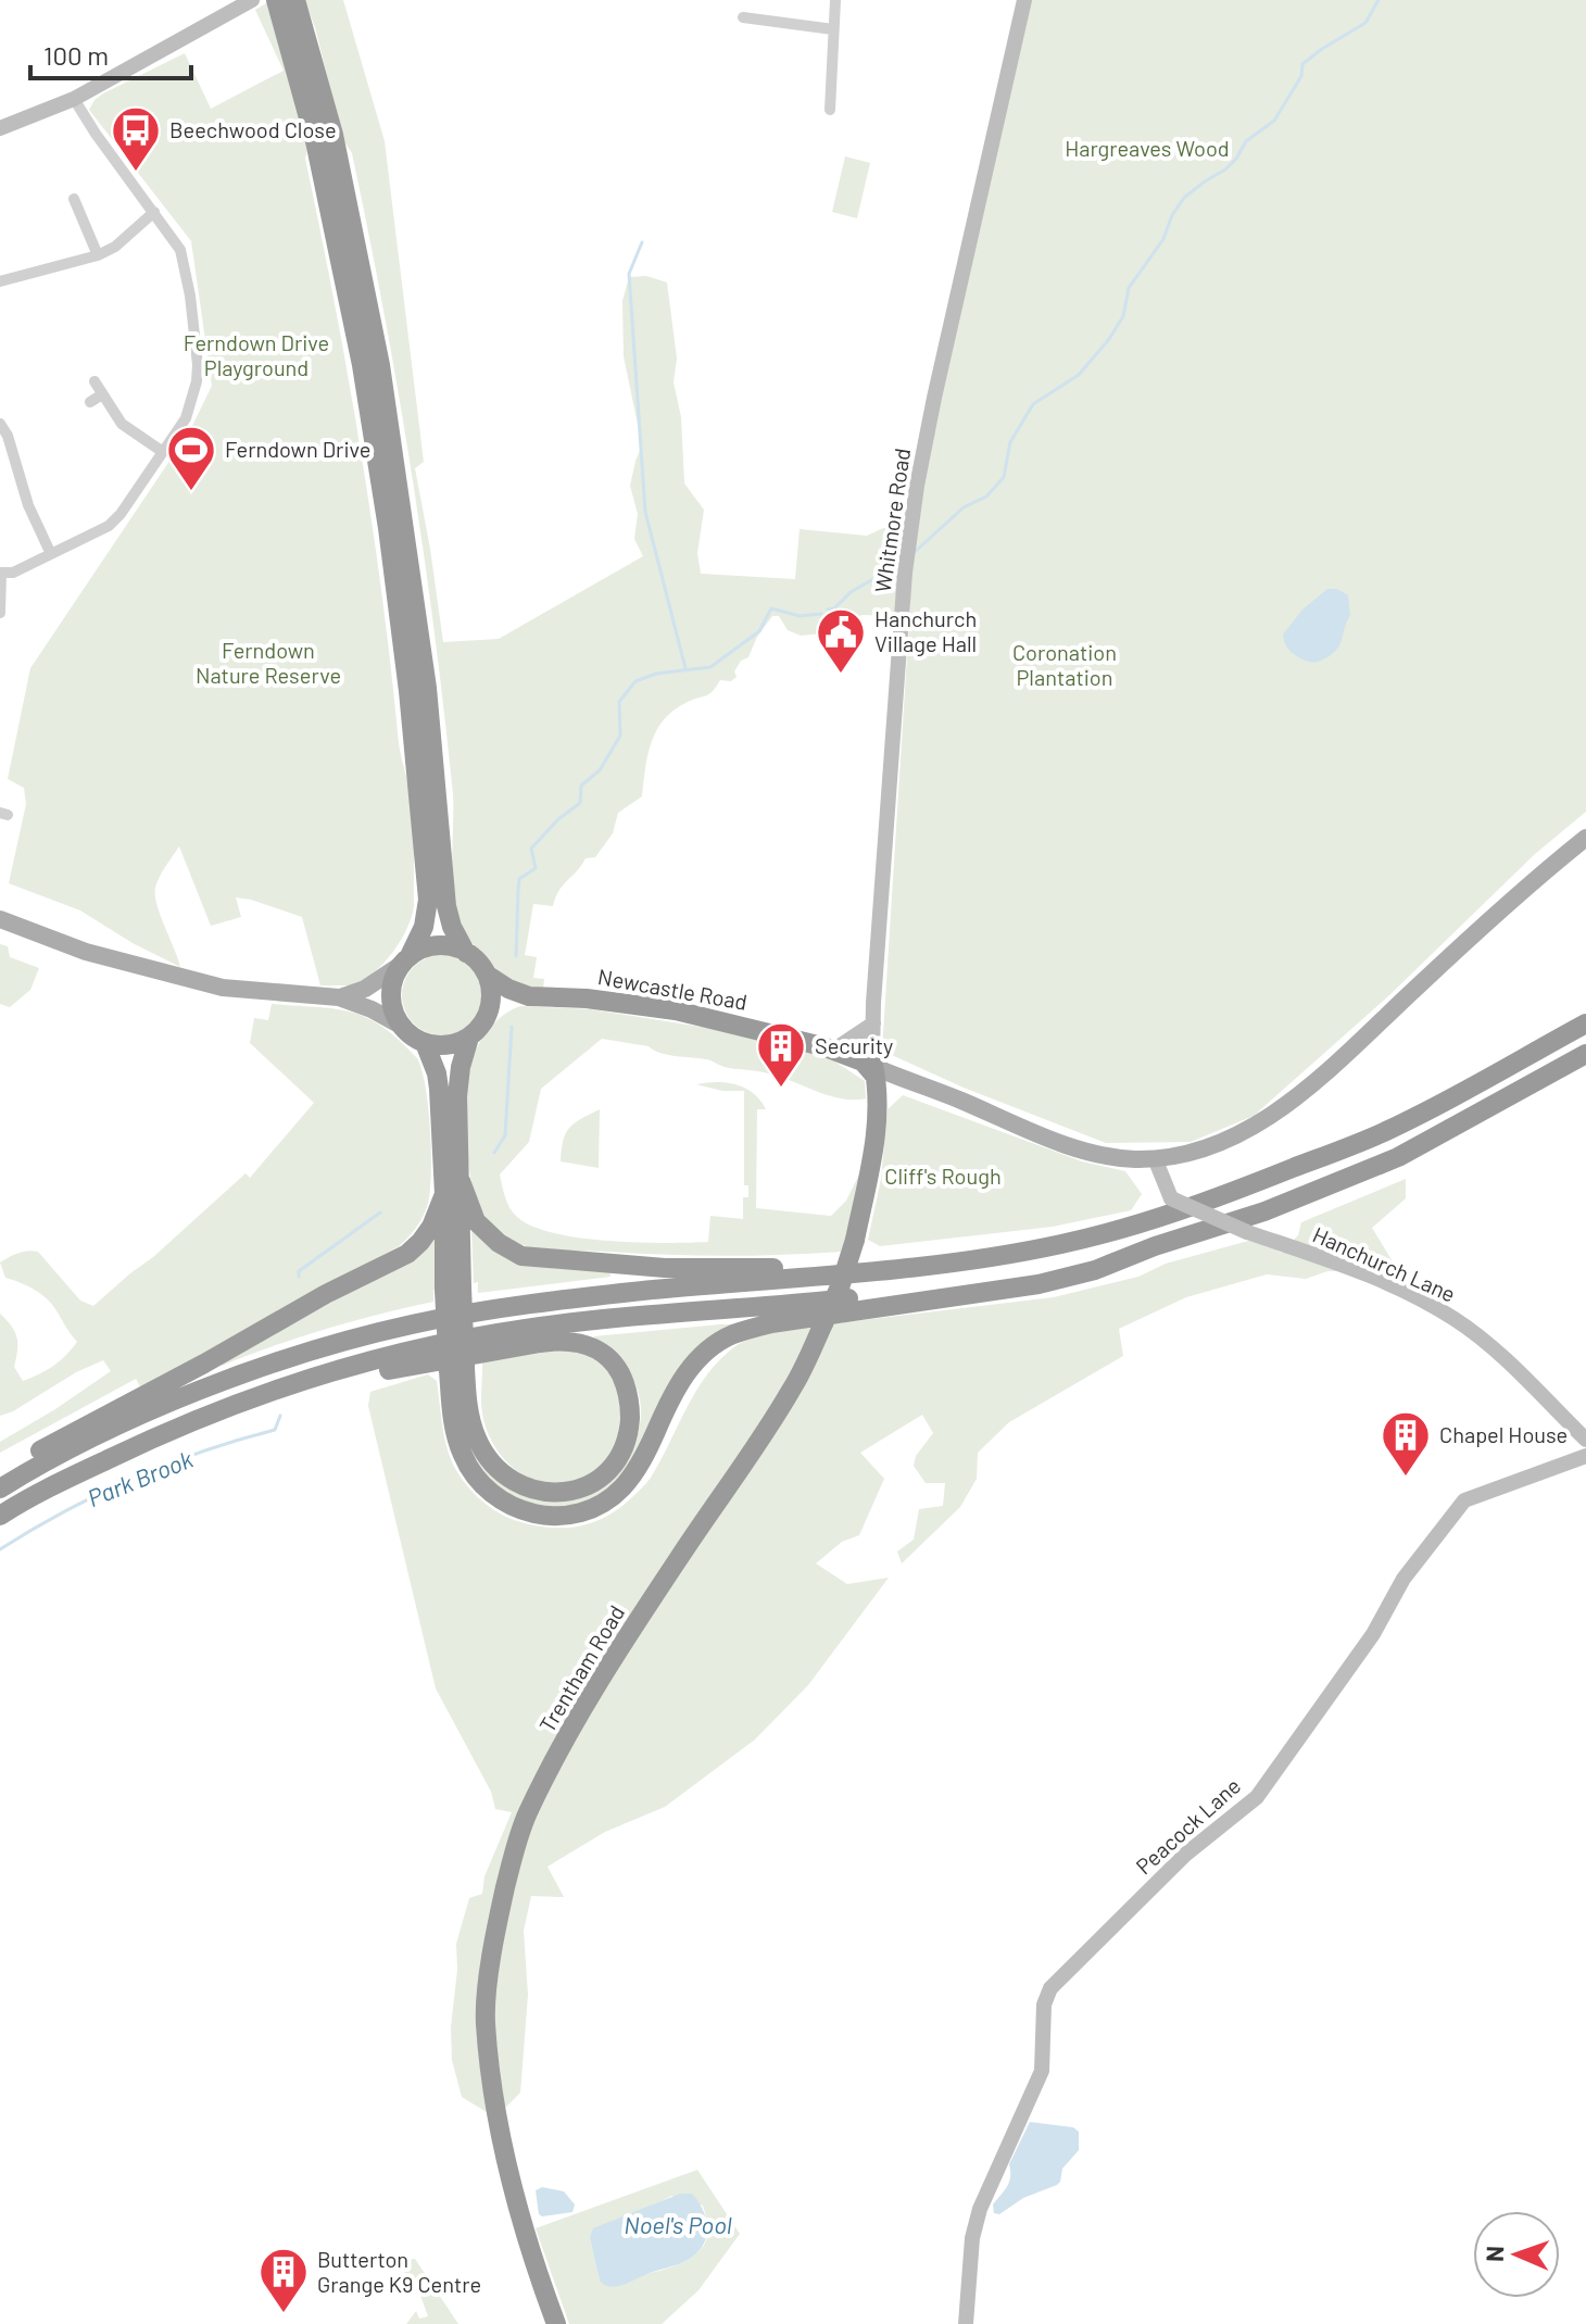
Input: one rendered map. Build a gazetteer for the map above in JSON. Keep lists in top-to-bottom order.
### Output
{
  "streets": {
    "highway": ["Newcastle Road", "Trentham Road"],
    "street": ["Whitmore Road", "Hanchurch Lane", "Peacock Lane"]
  },
  "crossings": [
    ["Whitmore Road", "Newcastle Road"],
    ["Whitmore Road", "Trentham Road"],
    ["Newcastle Road", "Hanchurch Lane"],
    ["Newcastle Road", "Trentham Road"]
  ],
  "water": ["Park Brook", "Noel's Pool"],
  "parks": [
    "Hargreaves Wood",
    "Ferndown Drive Playground",
    "Ferndown Nature Reserve",
    "Coronation Plantation",
    "Cliff's Rough"
  ],
  "places": {
    "bus stop": ["Beechwood Close"],
    "sports": ["Ferndown Drive"],
    "public building": ["Hanchurch Village Hall"],
    "building": ["Security", "Chapel House", "Butterton Grange K9 Centre"]
  },
  "scale_bar": "100 m",
  "north": "left"
}
